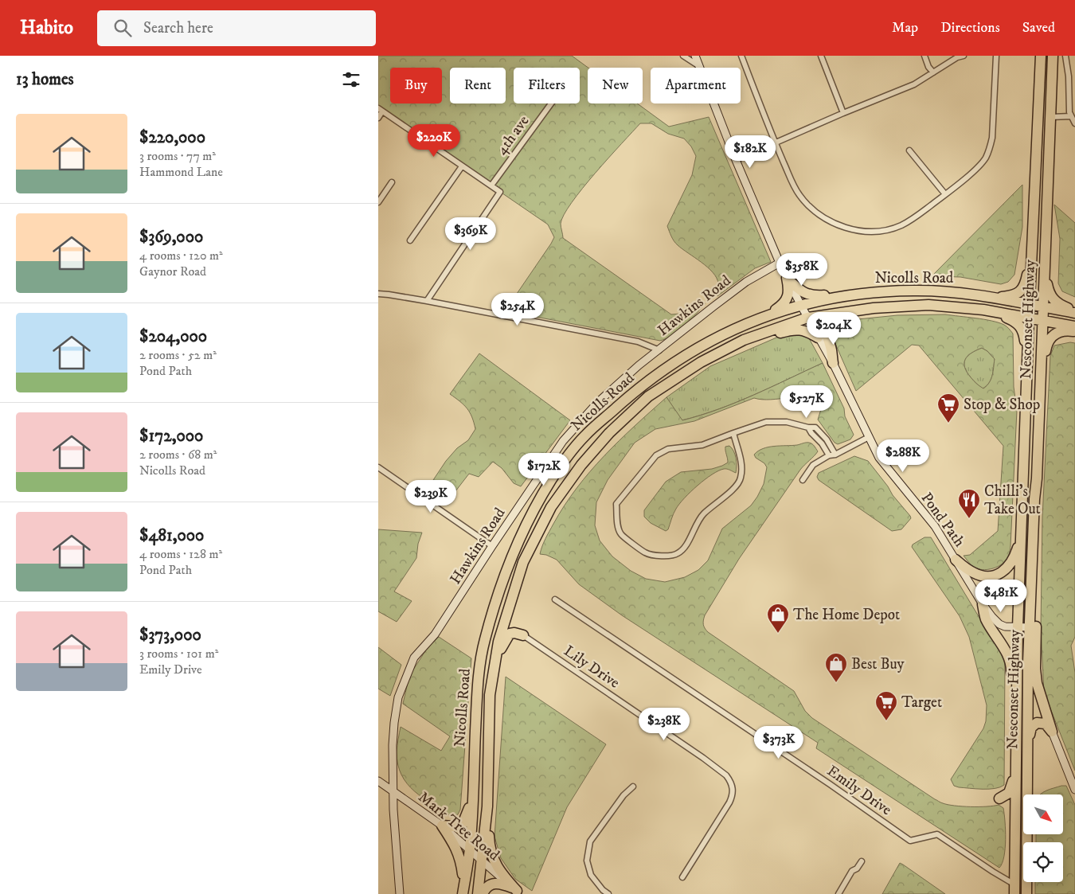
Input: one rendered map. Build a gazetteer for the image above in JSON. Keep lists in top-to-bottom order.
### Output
{
  "streets": {
    "highway": ["Nicolls Road", "Nesconset Highway"],
    "street": [
      "4th ave",
      "Hawkins Road",
      "Pond Path",
      "Lily Drive",
      "Emily Drive",
      "Mark Tree Road"
    ]
  },
  "crossings": [
    ["Nicolls Road", "Nesconset Highway"],
    ["Nicolls Road", "Pond Path"],
    ["Nicolls Road", "Mark Tree Road"],
    ["Hawkins Road", "Pond Path"],
    ["Hawkins Road", "Mark Tree Road"],
    ["Nesconset Highway", "Pond Path"],
    ["Nesconset Highway", "Emily Drive"]
  ],
  "places": {
    "supermarket": ["Stop & Shop", "Target"],
    "restaurant": ["Chilli's Take Out"],
    "shop": ["The Home Depot", "Best Buy"]
  },
  "north": "bottom right",
  "page": {
    "header": "Habito",
    "search": "Search here",
    "nav": ["Map", "Directions", "Saved"],
    "heading": "13 homes",
    "chip": [
      "Buy",
      "Rent",
      "Filters",
      "New",
      "Apartment"
    ],
    "list": [
      {
        "name": "$220,000",
        "note": "3 rooms · 77 m² · Hammond Lane"
      },
      {
        "name": "$369,000",
        "note": "4 rooms · 120 m² · Gaynor Road"
      },
      {
        "name": "$204,000",
        "note": "2 rooms · 52 m² · Pond Path"
      },
      {
        "name": "$172,000",
        "note": "2 rooms · 68 m² · Nicolls Road"
      },
      {
        "name": "$481,000",
        "note": "4 rooms · 128 m² · Pond Path"
      },
      {
        "name": "$373,000",
        "note": "3 rooms · 101 m² · Emily Drive"
      }
    ],
    "price": [
      "$220K",
      "$182K",
      "$369K",
      "$358K",
      "$254K",
      "$204K",
      "$527K",
      "$288K",
      "$172K",
      "$239K",
      "$481K",
      "$238K",
      "$373K"
    ]
  }
}
